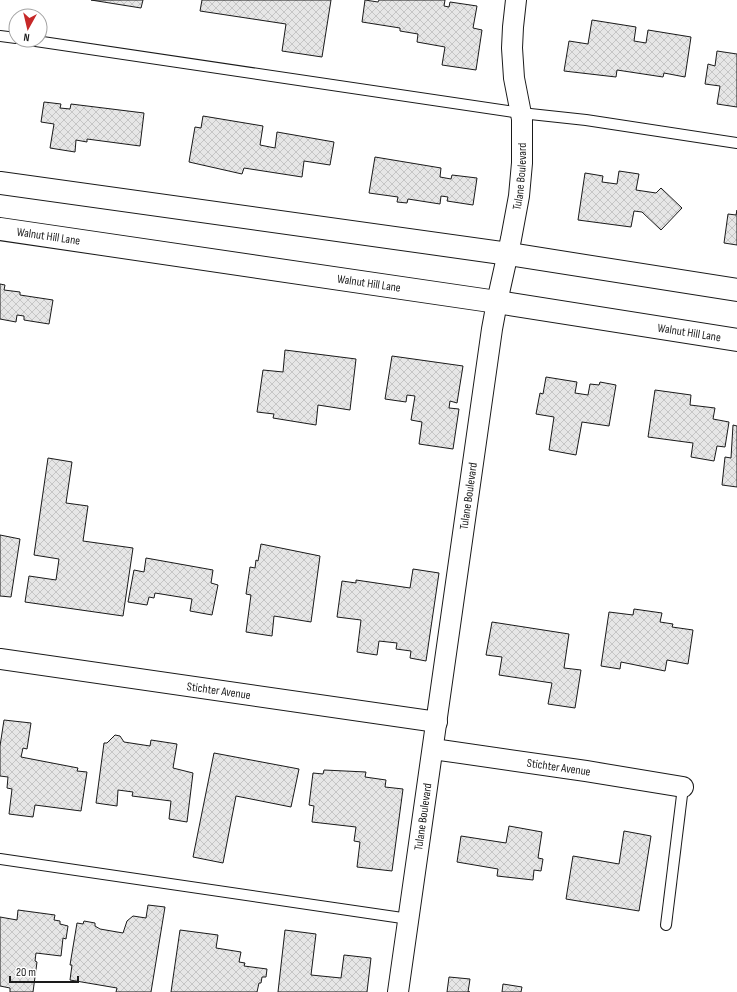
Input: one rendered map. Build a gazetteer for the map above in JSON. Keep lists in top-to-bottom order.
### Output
{
  "streets": {
    "main road": ["Walnut Hill Lane"],
    "street": ["Tulane Boulevard", "Stichter Avenue"]
  },
  "crossings": [
    ["Tulane Boulevard", "Walnut Hill Lane"],
    ["Tulane Boulevard", "Stichter Avenue"]
  ],
  "scale_bar": "20 m",
  "north": "bottom"
}
